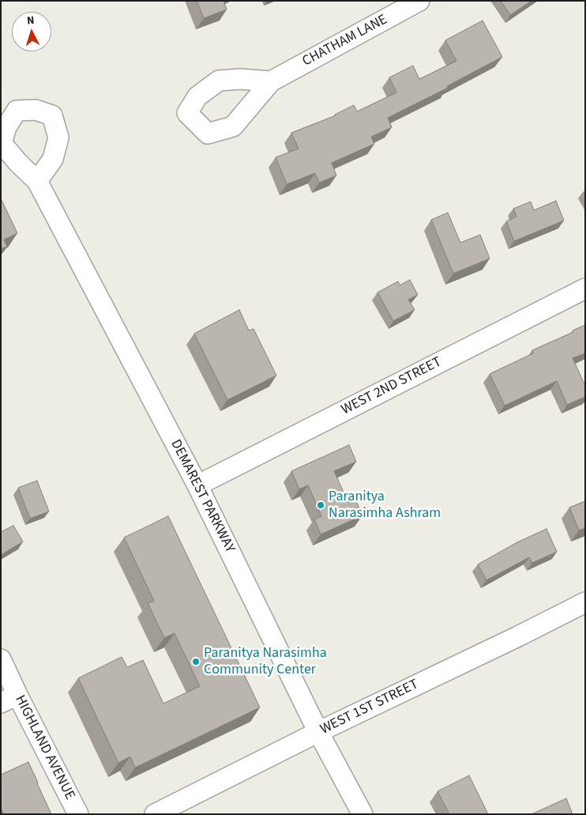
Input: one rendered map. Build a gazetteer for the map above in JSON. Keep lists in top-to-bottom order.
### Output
{
  "streets": {
    "street": [
      "CHATHAM LANE",
      "WEST 2ND STREET",
      "DEMAREST PARKWAY",
      "WEST 1ST STREET",
      "HIGHLAND AVENUE"
    ]
  },
  "crossings": [
    ["WEST 2ND STREET", "DEMAREST PARKWAY"],
    ["DEMAREST PARKWAY", "WEST 1ST STREET"]
  ],
  "places": ["Paranitya Narasimha Ashram", "Paranitya Narasimha Community Center"],
  "north": "top"
}
